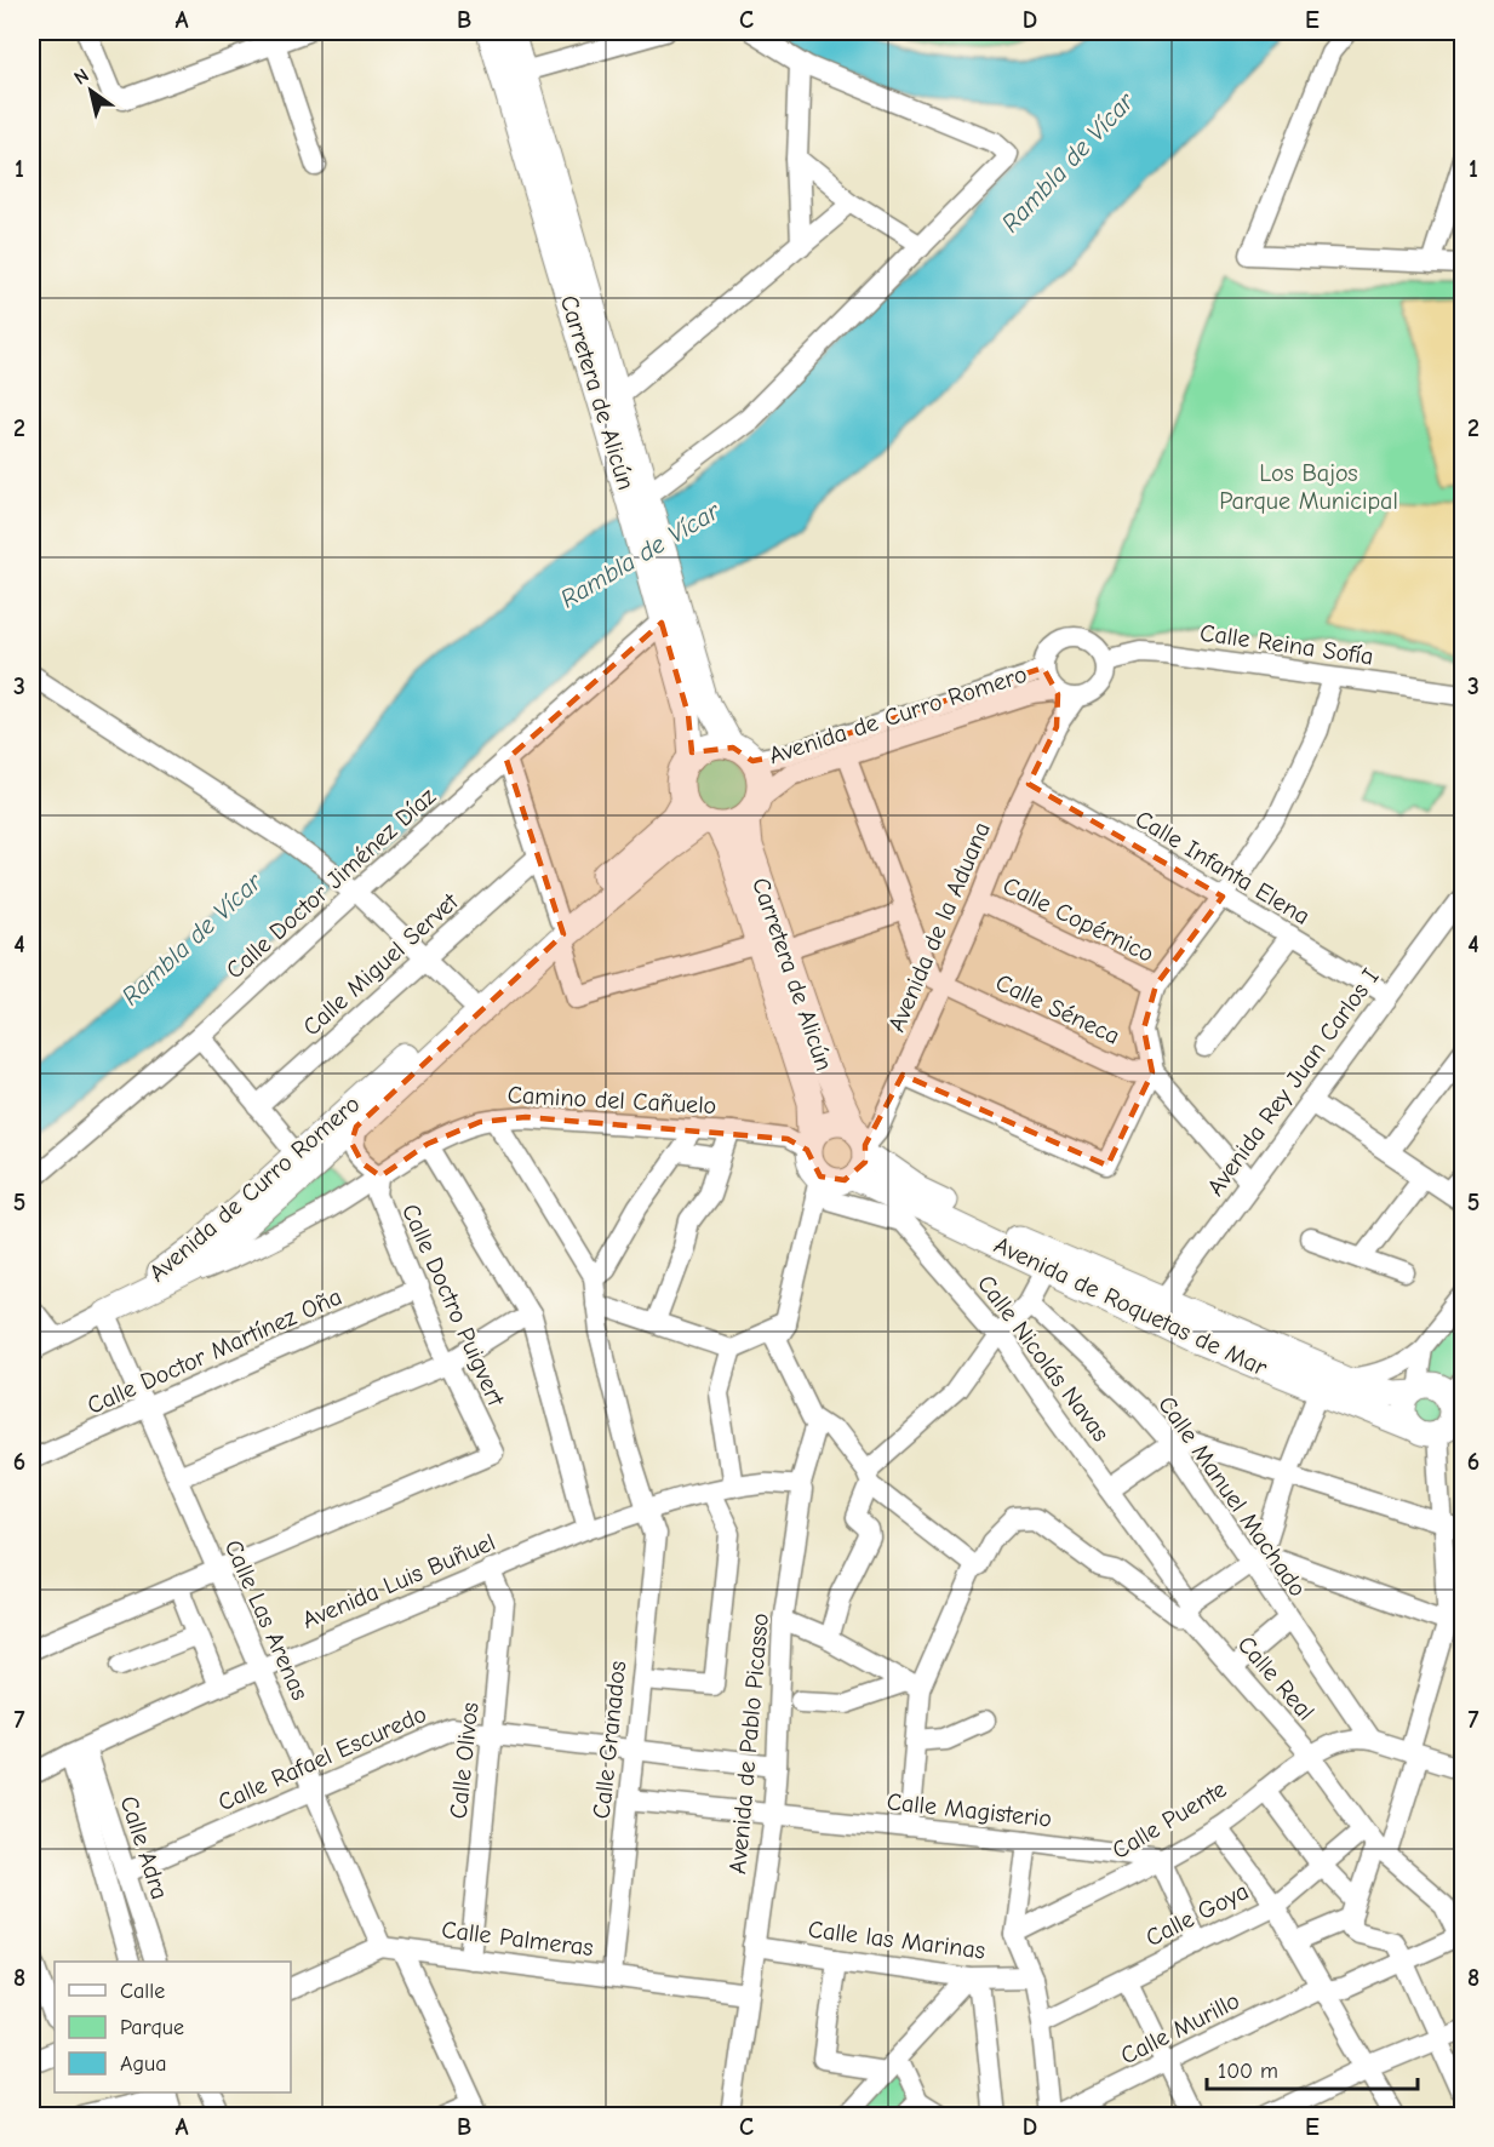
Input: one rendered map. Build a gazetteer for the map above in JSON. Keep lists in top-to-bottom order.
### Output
{
  "streets": {
    "main road": ["Carretera de Alicún", "Avenida de Curro Romero", "Avenida de Roquetas de Mar"],
    "street": [
      "Calle Reina Sofía",
      "Calle Infanta Elena",
      "Calle Doctor Jiménez Díaz",
      "Calle Copérnico",
      "Avenida de la Aduana",
      "Calle Miguel Servet",
      "Calle Séneca",
      "Avenida Rey Juan Carlos I",
      "Camino del Cañuelo",
      "Calle Doctro Puigvert",
      "Calle Doctor Martínez Oña",
      "Calle Nicolás Navas",
      "Calle Manuel Machado",
      "Avenida Luis Buñuel",
      "Calle Las Arenas",
      "Calle Real",
      "Calle Granados",
      "Avenida de Pablo Picasso",
      "Calle Rafael Escuredo",
      "Calle Olivos",
      "Calle Magisterio",
      "Calle Puente",
      "Calle Adra",
      "Calle Goya",
      "Calle Palmeras",
      "Calle las Marinas",
      "Calle Murillo"
    ]
  },
  "crossings": [
    ["Carretera de Alicún", "Avenida de Curro Romero"],
    ["Carretera de Alicún", "Calle Doctor Jiménez Díaz"],
    ["Carretera de Alicún", "Avenida de la Aduana"],
    ["Carretera de Alicún", "Camino del Cañuelo"],
    ["Carretera de Alicún", "Avenida de Roquetas de Mar"],
    ["Carretera de Alicún", "Calle Nicolás Navas"],
    ["Calle Reina Sofía", "Avenida de Curro Romero"],
    ["Calle Reina Sofía", "Avenida de la Aduana"],
    ["Avenida de Curro Romero", "Avenida de la Aduana"],
    ["Avenida de Curro Romero", "Camino del Cañuelo"],
    ["Avenida de Curro Romero", "Calle Las Arenas"],
    ["Calle Infanta Elena", "Avenida de la Aduana"],
    ["Calle Infanta Elena", "Avenida Rey Juan Carlos I"],
    ["Calle Copérnico", "Avenida de la Aduana"],
    ["Avenida de la Aduana", "Calle Séneca"],
    ["Avenida de la Aduana", "Camino del Cañuelo"],
    ["Avenida de la Aduana", "Avenida de Roquetas de Mar"],
    ["Avenida de la Aduana", "Calle Nicolás Navas"],
    ["Avenida Rey Juan Carlos I", "Avenida de Roquetas de Mar"],
    ["Camino del Cañuelo", "Calle Doctro Puigvert"],
    ["Camino del Cañuelo", "Avenida de Roquetas de Mar"],
    ["Camino del Cañuelo", "Calle Nicolás Navas"],
    ["Calle Doctro Puigvert", "Calle Doctor Martínez Oña"],
    ["Calle Doctro Puigvert", "Calle Las Arenas"],
    ["Avenida de Roquetas de Mar", "Calle Nicolás Navas"],
    ["Calle Doctor Martínez Oña", "Calle Las Arenas"],
    ["Calle Nicolás Navas", "Calle Real"],
    ["Calle Manuel Machado", "Calle Puente"],
    ["Avenida Luis Buñuel", "Calle Las Arenas"],
    ["Avenida Luis Buñuel", "Calle Granados"],
    ["Avenida Luis Buñuel", "Avenida de Pablo Picasso"],
    ["Avenida Luis Buñuel", "Calle Olivos"],
    ["Avenida Luis Buñuel", "Calle Adra"],
    ["Calle Las Arenas", "Calle Rafael Escuredo"],
    ["Calle Las Arenas", "Calle Palmeras"],
    ["Calle Real", "Calle Magisterio"],
    ["Calle Real", "Calle Puente"],
    ["Calle Real", "Calle Goya"],
    ["Calle Real", "Calle Murillo"],
    ["Calle Granados", "Calle Rafael Escuredo"],
    ["Calle Granados", "Calle Magisterio"],
    ["Calle Granados", "Calle Palmeras"],
    ["Avenida de Pablo Picasso", "Calle Rafael Escuredo"],
    ["Avenida de Pablo Picasso", "Calle Magisterio"],
    ["Avenida de Pablo Picasso", "Calle Palmeras"],
    ["Avenida de Pablo Picasso", "Calle las Marinas"],
    ["Calle Rafael Escuredo", "Calle Olivos"],
    ["Calle Rafael Escuredo", "Calle Adra"],
    ["Calle Olivos", "Calle Palmeras"],
    ["Calle Magisterio", "Calle Puente"]
  ],
  "water": ["Rambla de Vícar"],
  "parks": ["Los Bajos Parque Municipal"],
  "legend": ["Calle", "Parque", "Agua"],
  "scale_bar": "100 m",
  "north": "top left",
  "grid": {
    "columns": [
      "A",
      "B",
      "C",
      "D",
      "E"
    ],
    "rows": [
      "1",
      "2",
      "3",
      "4",
      "5",
      "6",
      "7",
      "8"
    ]
  }
}
